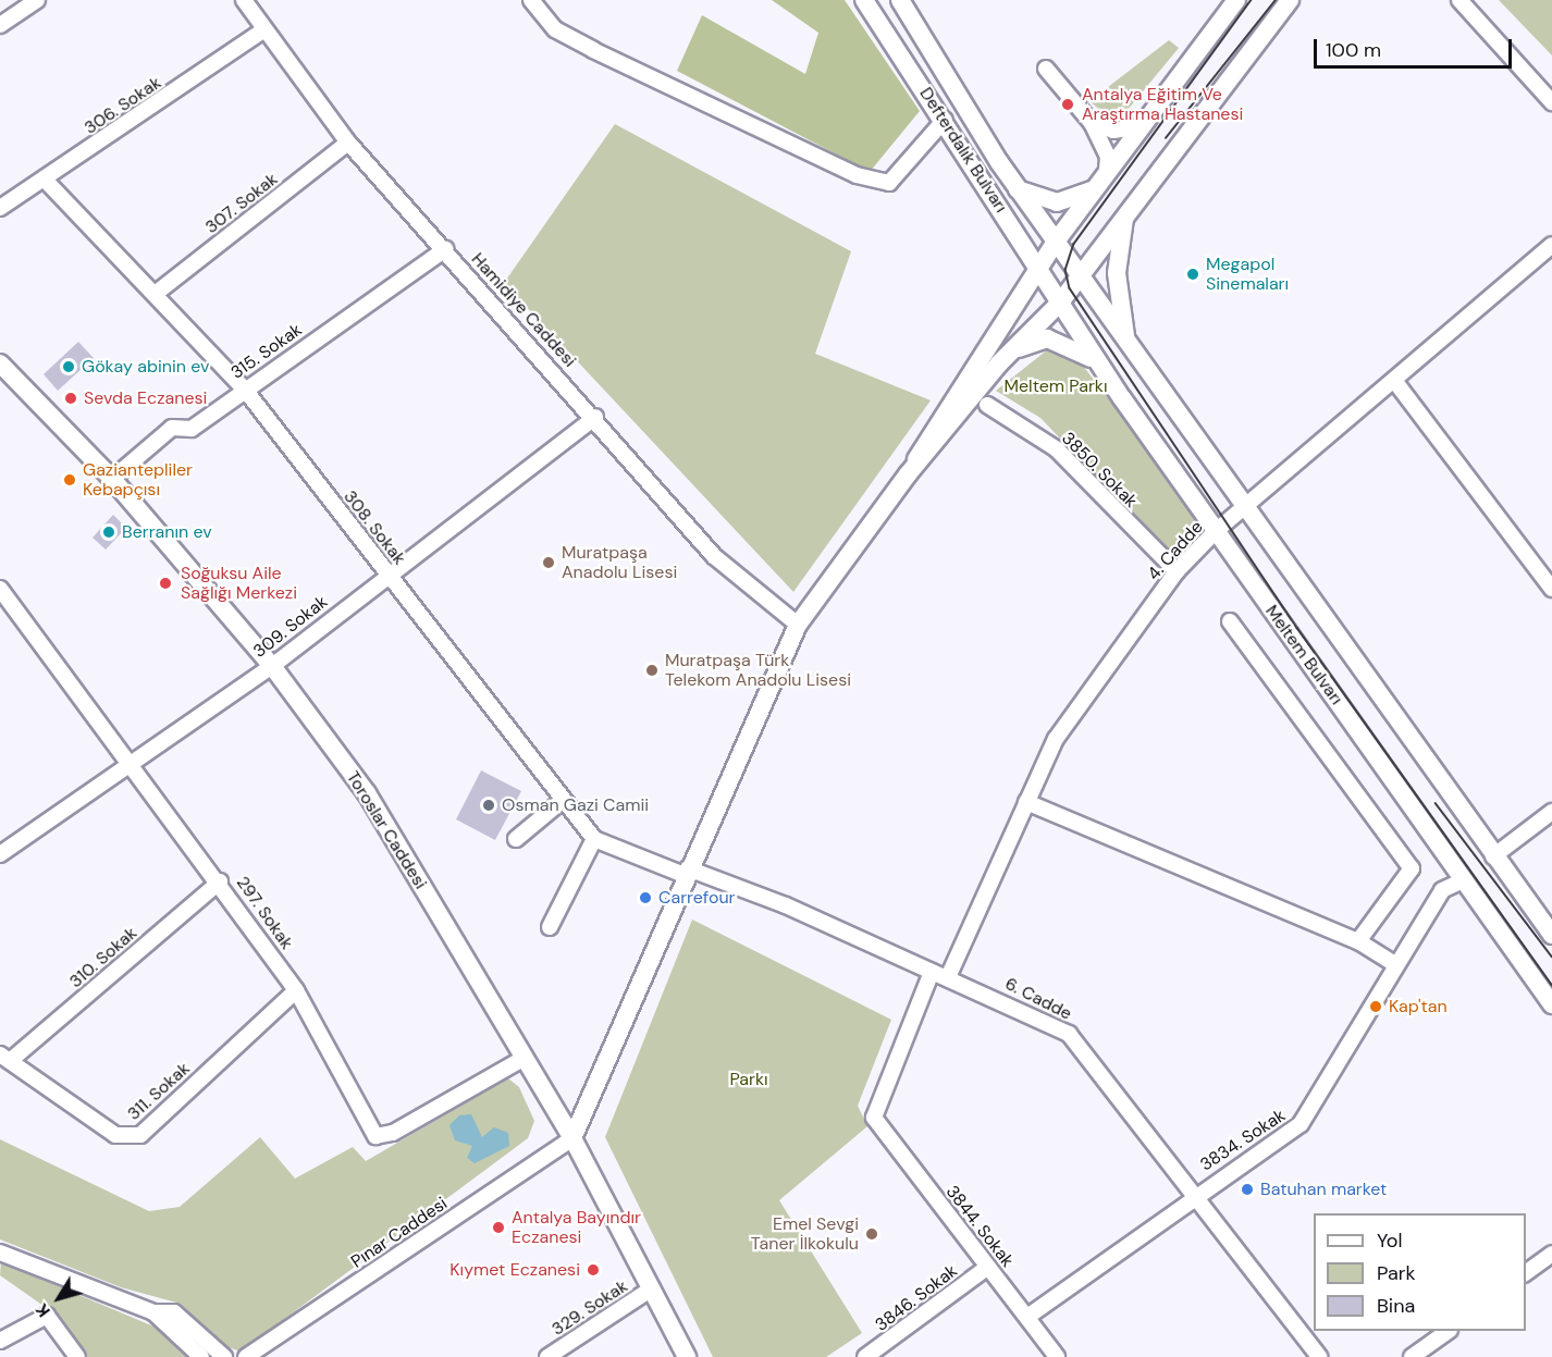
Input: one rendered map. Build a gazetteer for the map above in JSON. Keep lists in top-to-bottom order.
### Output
{
  "streets": {
    "main road": ["Defterdalık Bulvarı", "Meltem Bulvarı", "Toroslar Caddesi"],
    "street": [
      "306. Sokak",
      "307. Sokak",
      "Hamidiye Caddesi",
      "315. Sokak",
      "3850. Sokak",
      "308. Sokak",
      "4. Cadde",
      "309. Sokak",
      "297. Sokak",
      "310. Sokak",
      "6. Cadde",
      "311. Sokak",
      "3834. Sokak",
      "3844. Sokak",
      "Pınar Caddesi",
      "3846. Sokak",
      "329. Sokak"
    ]
  },
  "crossings": [
    ["306. Sokak", "Hamidiye Caddesi"],
    ["306. Sokak", "308. Sokak"],
    ["Defterdalık Bulvarı", "Meltem Bulvarı"],
    ["307. Sokak", "Hamidiye Caddesi"],
    ["307. Sokak", "308. Sokak"],
    ["Hamidiye Caddesi", "315. Sokak"],
    ["Hamidiye Caddesi", "309. Sokak"],
    ["315. Sokak", "308. Sokak"],
    ["315. Sokak", "Toroslar Caddesi"],
    ["3850. Sokak", "4. Cadde"],
    ["308. Sokak", "309. Sokak"],
    ["308. Sokak", "6. Cadde"],
    ["4. Cadde", "Meltem Bulvarı"],
    ["4. Cadde", "6. Cadde"],
    ["309. Sokak", "Toroslar Caddesi"],
    ["309. Sokak", "297. Sokak"],
    ["Meltem Bulvarı", "3834. Sokak"],
    ["Toroslar Caddesi", "297. Sokak"],
    ["Toroslar Caddesi", "Pınar Caddesi"],
    ["Toroslar Caddesi", "329. Sokak"],
    ["297. Sokak", "310. Sokak"],
    ["297. Sokak", "311. Sokak"],
    ["310. Sokak", "311. Sokak"],
    ["6. Cadde", "3834. Sokak"],
    ["6. Cadde", "3844. Sokak"],
    ["3834. Sokak", "3844. Sokak"],
    ["3844. Sokak", "3846. Sokak"]
  ],
  "parks": ["Meltem Parkı", "Parkı"],
  "places": [
    "Antalya Eğitim Ve Araştırma Hastanesi",
    "Megapol Sinemaları",
    "Gökay abinin ev",
    "Sevda Eczanesi",
    "Gaziantepliler Kebapçısı",
    "Berranın ev",
    "Muratpaşa Anadolu Lisesi",
    "Soğuksu Aile Sağlığı Merkezi",
    "Muratpaşa Türk Telekom Anadolu Lisesi",
    "Osman Gazi Camii",
    "Carrefour",
    "Kap'tan",
    "Batuhan market",
    "Antalya Bayındır Eczanesi",
    "Emel Sevgi Taner İlkokulu",
    "Kıymet Eczanesi"
  ],
  "legend": ["Yol", "Park", "Bina"],
  "scale_bar": "100 m",
  "north": "bottom left"
}
